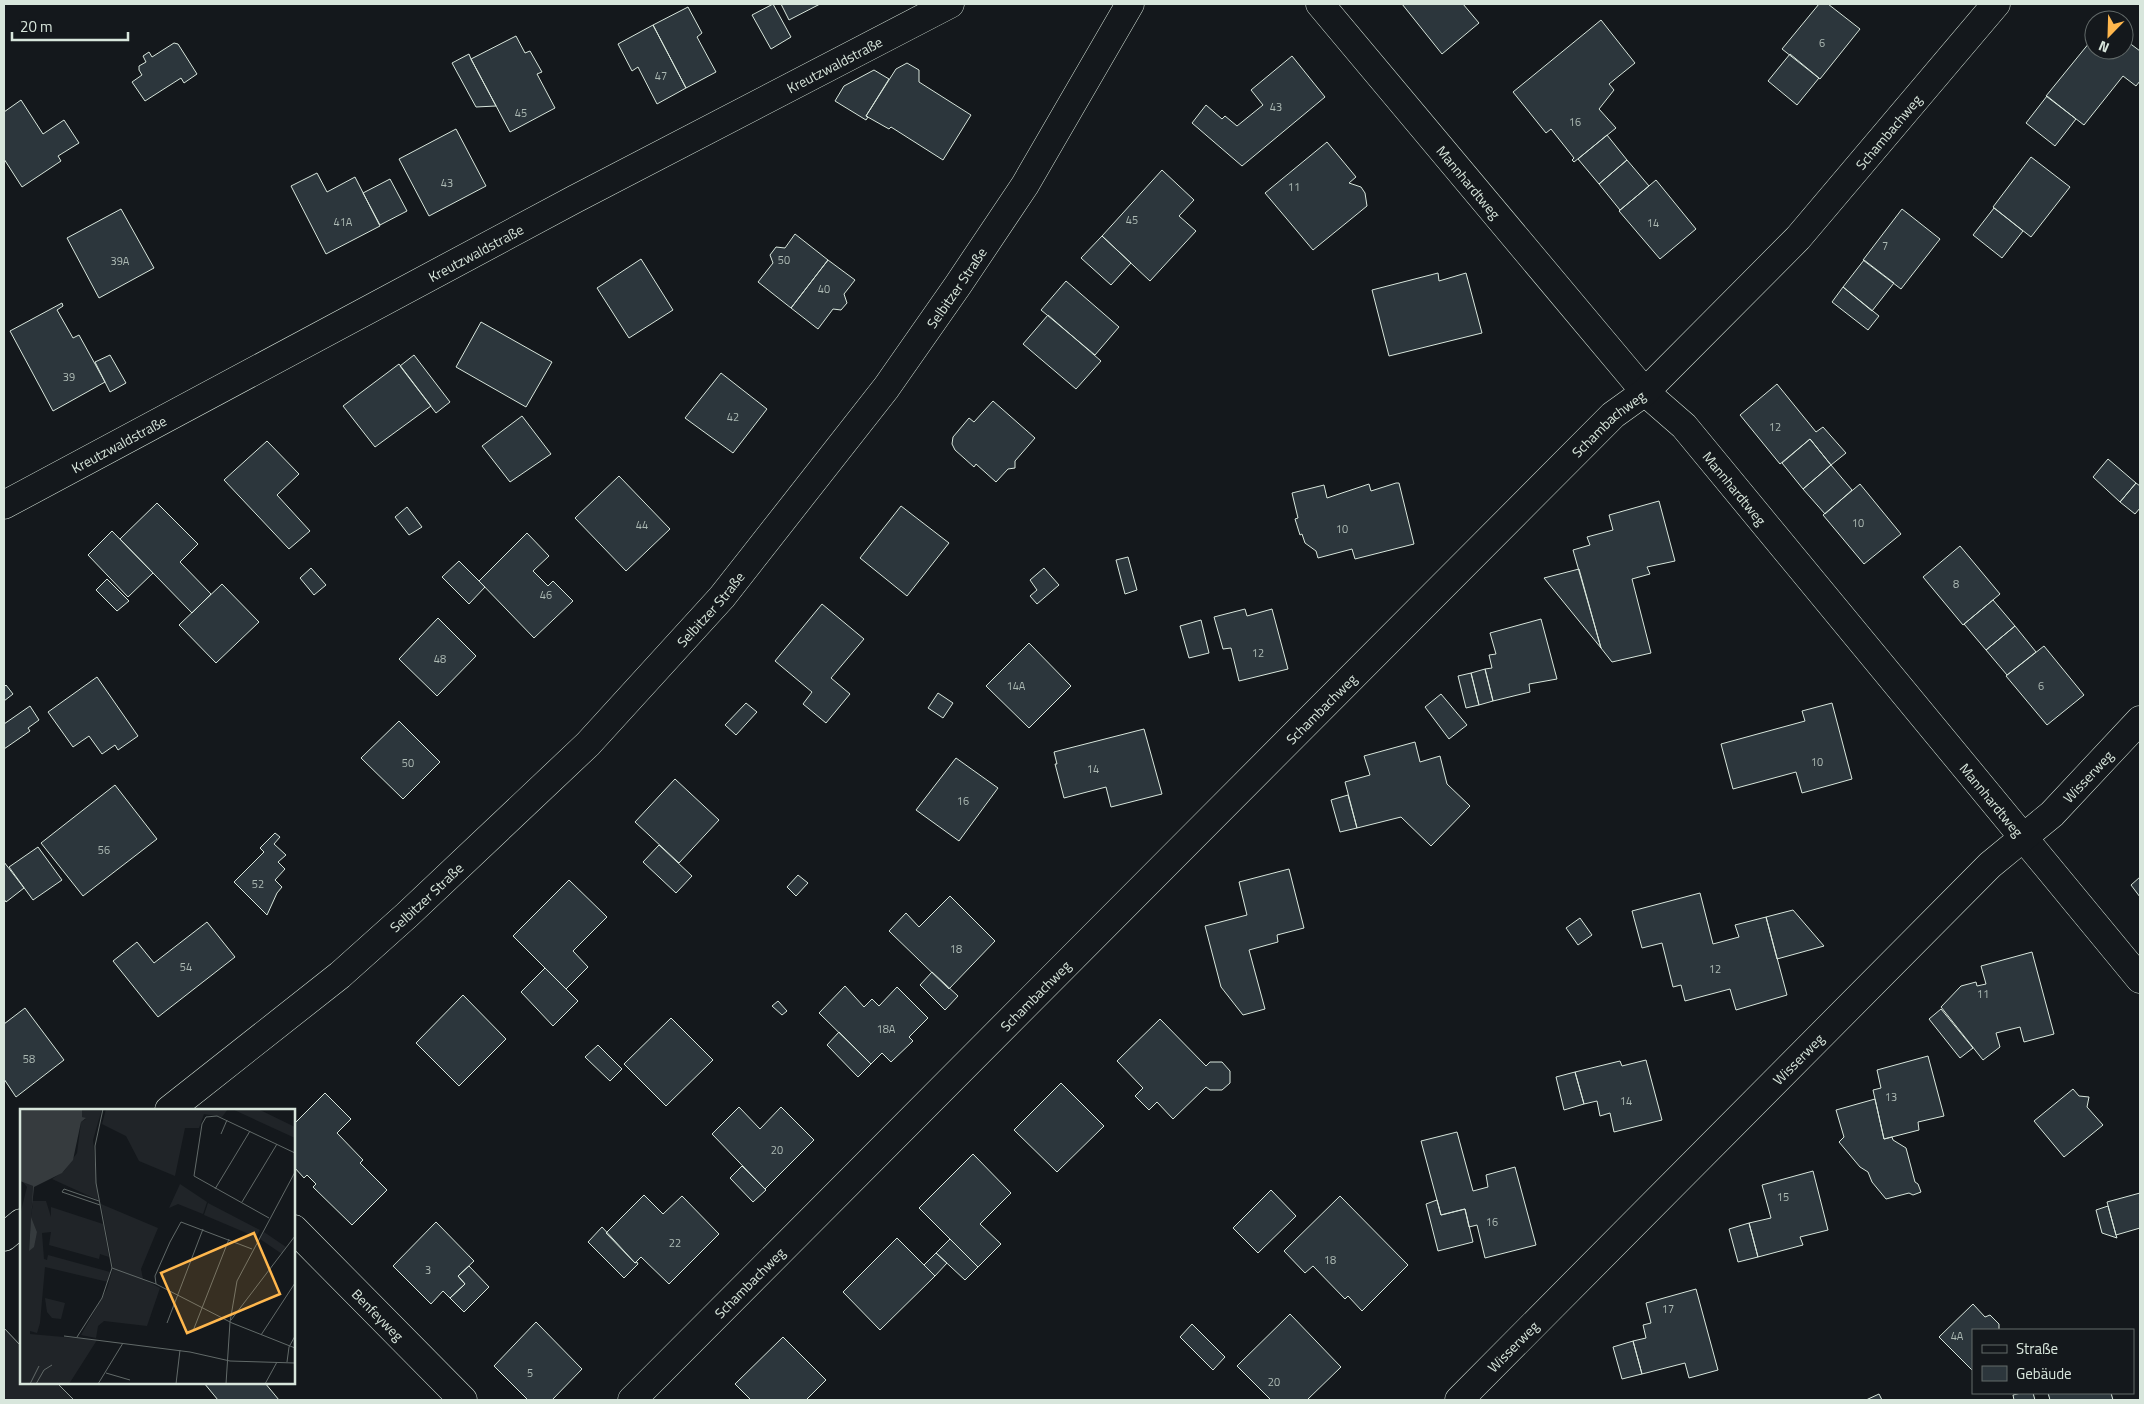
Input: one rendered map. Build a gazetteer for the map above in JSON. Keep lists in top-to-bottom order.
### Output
{
  "streets": {
    "street": [
      "Kreutzwaldstraße",
      "Schambachweg",
      "Mannhardtweg",
      "Selbitzer Straße",
      "Wisserweg",
      "Benfeyweg"
    ]
  },
  "crossings": [
    ["Schambachweg", "Mannhardtweg"],
    ["Mannhardtweg", "Wisserweg"]
  ],
  "house_numbers": [
    "6",
    "47",
    "43",
    "45",
    "16",
    "43",
    "11",
    "45",
    "41A",
    "14",
    "7",
    "50",
    "39A",
    "40",
    "39",
    "42",
    "12",
    "10",
    "44",
    "10",
    "8",
    "46",
    "12",
    "48",
    "14A",
    "6",
    "10",
    "50",
    "14",
    "16",
    "56",
    "52",
    "18",
    "54",
    "12",
    "11",
    "18A",
    "58",
    "13",
    "14",
    "20",
    "15",
    "16",
    "22",
    "18",
    "3",
    "17",
    "4A",
    "5",
    "20"
  ],
  "legend": ["Straße", "Gebäude"],
  "scale_bar": "20 m",
  "north": "bottom left"
}
